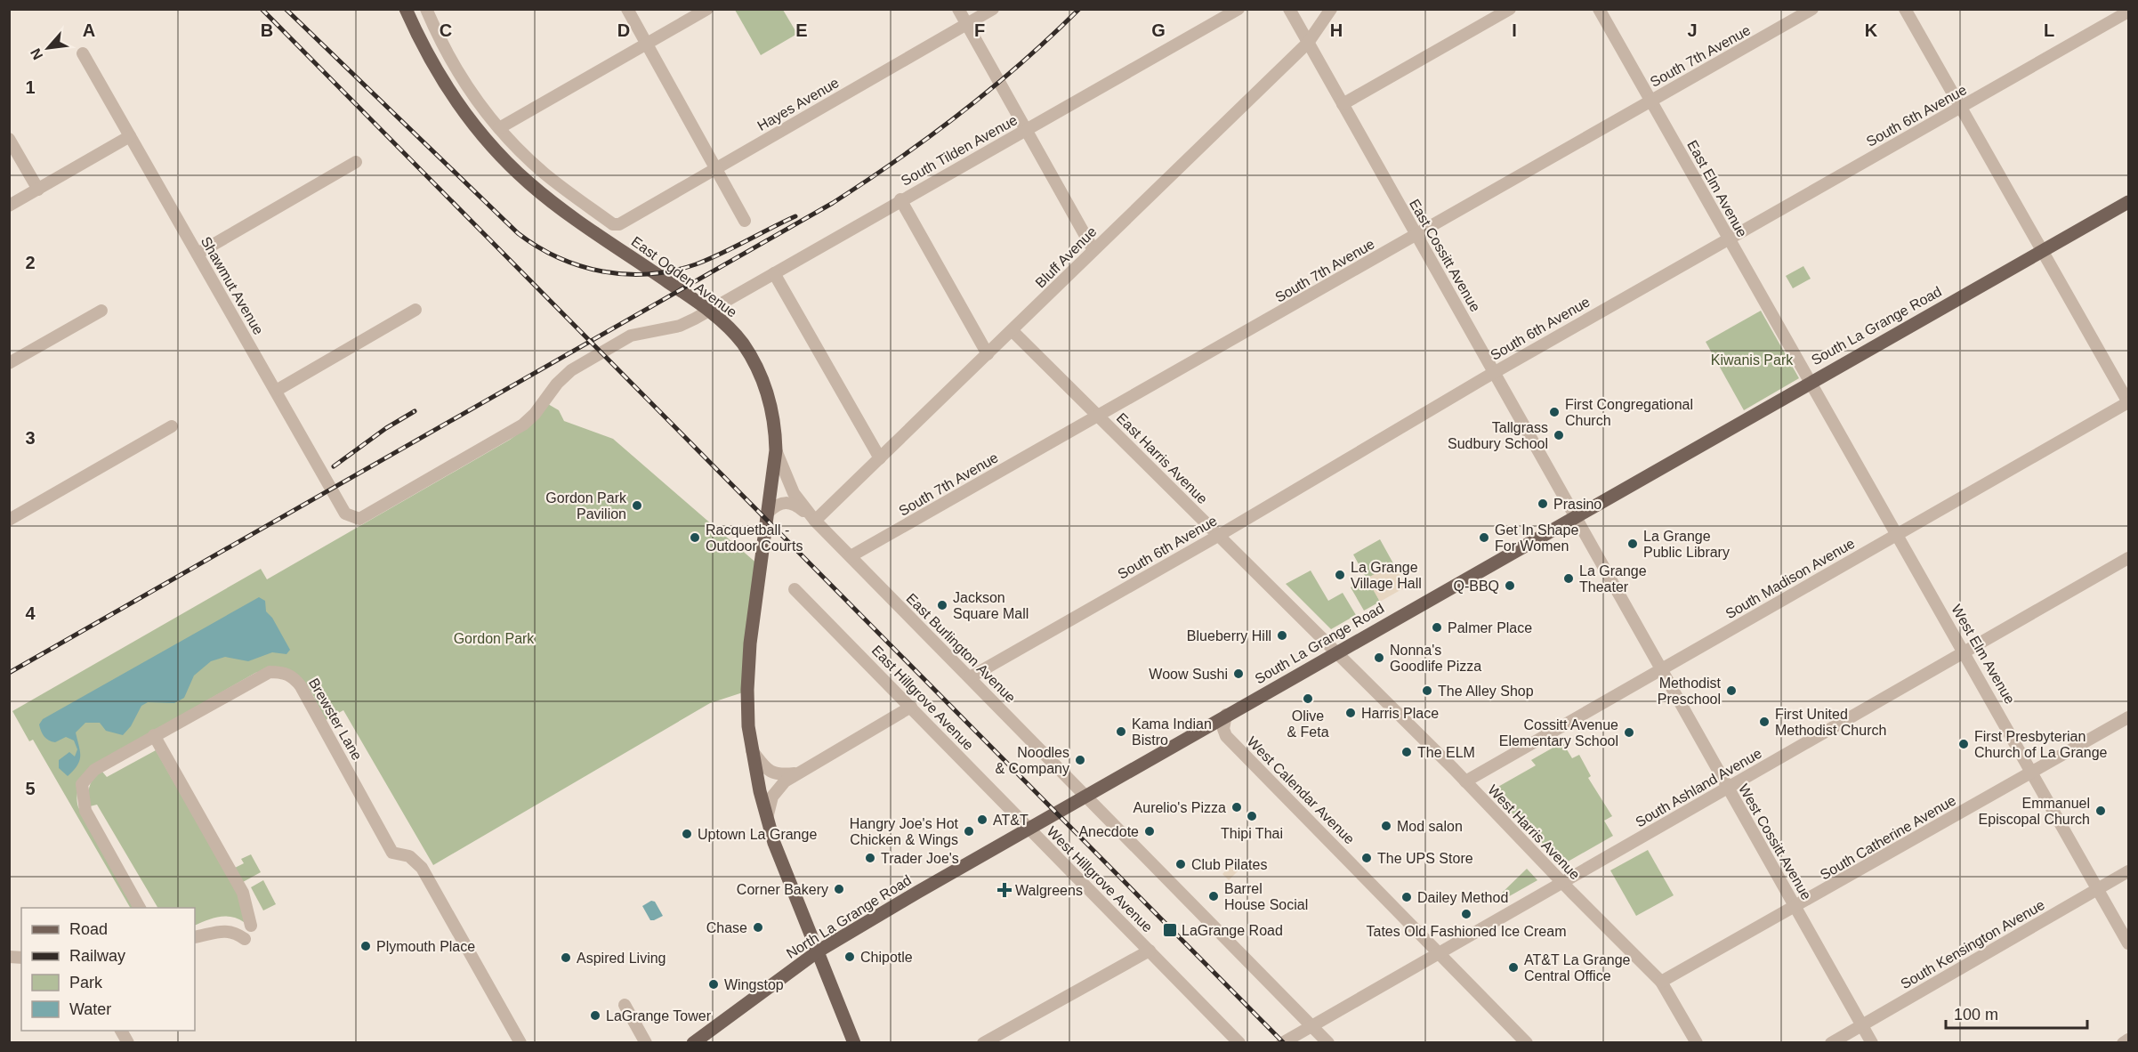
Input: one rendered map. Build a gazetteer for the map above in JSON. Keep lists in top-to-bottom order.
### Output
{
  "streets": {
    "main road": ["East Ogden Avenue", "South La Grange Road", "North La Grange Road"],
    "street": [
      "South 7th Avenue",
      "Hayes Avenue",
      "South 6th Avenue",
      "South Tilden Avenue",
      "East Elm Avenue",
      "East Cossitt Avenue",
      "Bluff Avenue",
      "Shawmut Avenue",
      "East Harris Avenue",
      "South Madison Avenue",
      "East Burlington Avenue",
      "West Elm Avenue",
      "East Hillgrove Avenue",
      "Brewster Lane",
      "South Ashland Avenue",
      "West Calendar Avenue",
      "West Harris Avenue",
      "South Catherine Avenue",
      "West Cossitt Avenue",
      "West Hillgrove Avenue",
      "South Kensington Avenue"
    ]
  },
  "crossings": [
    ["South 7th Avenue", "East Elm Avenue"],
    ["South 7th Avenue", "East Cossitt Avenue"],
    ["South 7th Avenue", "East Harris Avenue"],
    ["South 7th Avenue", "East Burlington Avenue"],
    ["South 6th Avenue", "East Elm Avenue"],
    ["South 6th Avenue", "East Cossitt Avenue"],
    ["South 6th Avenue", "East Harris Avenue"],
    ["South 6th Avenue", "East Burlington Avenue"],
    ["South Tilden Avenue", "Shawmut Avenue"],
    ["East Elm Avenue", "South La Grange Road"],
    ["East Elm Avenue", "West Elm Avenue"],
    ["East Cossitt Avenue", "Bluff Avenue"],
    ["East Cossitt Avenue", "South La Grange Road"],
    ["East Cossitt Avenue", "West Cossitt Avenue"],
    ["Bluff Avenue", "East Harris Avenue"],
    ["Bluff Avenue", "East Burlington Avenue"],
    ["East Ogden Avenue", "East Burlington Avenue"],
    ["East Ogden Avenue", "North La Grange Road"],
    ["South La Grange Road", "East Harris Avenue"],
    ["South La Grange Road", "East Burlington Avenue"],
    ["South La Grange Road", "West Elm Avenue"],
    ["South La Grange Road", "East Hillgrove Avenue"],
    ["South La Grange Road", "West Calendar Avenue"],
    ["South La Grange Road", "West Harris Avenue"],
    ["South La Grange Road", "West Cossitt Avenue"],
    ["South La Grange Road", "West Hillgrove Avenue"],
    ["South La Grange Road", "North La Grange Road"],
    ["East Harris Avenue", "West Harris Avenue"],
    ["South Madison Avenue", "West Elm Avenue"],
    ["South Madison Avenue", "West Harris Avenue"],
    ["South Madison Avenue", "West Cossitt Avenue"],
    ["East Burlington Avenue", "South Ashland Avenue"],
    ["West Elm Avenue", "South Ashland Avenue"],
    ["West Elm Avenue", "South Catherine Avenue"],
    ["West Elm Avenue", "South Kensington Avenue"],
    ["East Hillgrove Avenue", "West Hillgrove Avenue"],
    ["East Hillgrove Avenue", "North La Grange Road"],
    ["South Ashland Avenue", "West Calendar Avenue"],
    ["South Ashland Avenue", "West Harris Avenue"],
    ["South Ashland Avenue", "West Cossitt Avenue"],
    ["West Harris Avenue", "South Catherine Avenue"],
    ["South Catherine Avenue", "West Cossitt Avenue"],
    ["West Cossitt Avenue", "South Kensington Avenue"],
    ["West Hillgrove Avenue", "North La Grange Road"]
  ],
  "parks": ["Kiwanis Park", "Gordon Park"],
  "places": {
    "other": [
      "First Congregational Church",
      "Tallgrass Sudbury School",
      "Prasino",
      "Gordon Park Pavilion",
      "Racquetball - Outdoor Courts",
      "Get In Shape For Women",
      "La Grange Public Library",
      "La Grange Village Hall",
      "La Grange Theater",
      "Q-BBQ",
      "Jackson Square Mall",
      "Palmer Place",
      "Blueberry Hill",
      "Nonna's Goodlife Pizza",
      "Woow Sushi",
      "The Alley Shop",
      "Methodist Preschool",
      "Olive & Feta",
      "Harris Place",
      "First United Methodist Church",
      "Kama Indian Bistro",
      "Cossitt Avenue Elementary School",
      "First Presbyterian Church of La Grange",
      "The ELM",
      "Noodles & Company",
      "Aurelio's Pizza",
      "Emmanuel Episcopal Church",
      "Thipi Thai",
      "AT&T",
      "Mod salon",
      "Hangry Joe's Hot Chicken & Wings",
      "Anecdote",
      "Uptown La Grange",
      "Trader Joe's",
      "The UPS Store",
      "Club Pilates",
      "Corner Bakery",
      "Barrel House Social",
      "Dailey Method",
      "Tates Old Fashioned Ice Cream",
      "Chase",
      "Plymouth Place",
      "Chipotle",
      "Aspired Living",
      "AT&T La Grange Central Office",
      "Wingstop",
      "LaGrange Tower"
    ],
    "health": ["Walgreens"],
    "transit": ["LaGrange Road"]
  },
  "legend": [
    "Road",
    "Railway",
    "Park",
    "Water"
  ],
  "scale_bar": "100 m",
  "north": "bottom left",
  "grid": {
    "columns": [
      "A",
      "B",
      "C",
      "D",
      "E",
      "F",
      "G",
      "H",
      "I",
      "J",
      "K",
      "L"
    ],
    "rows": [
      "1",
      "2",
      "3",
      "4",
      "5"
    ]
  }
}
